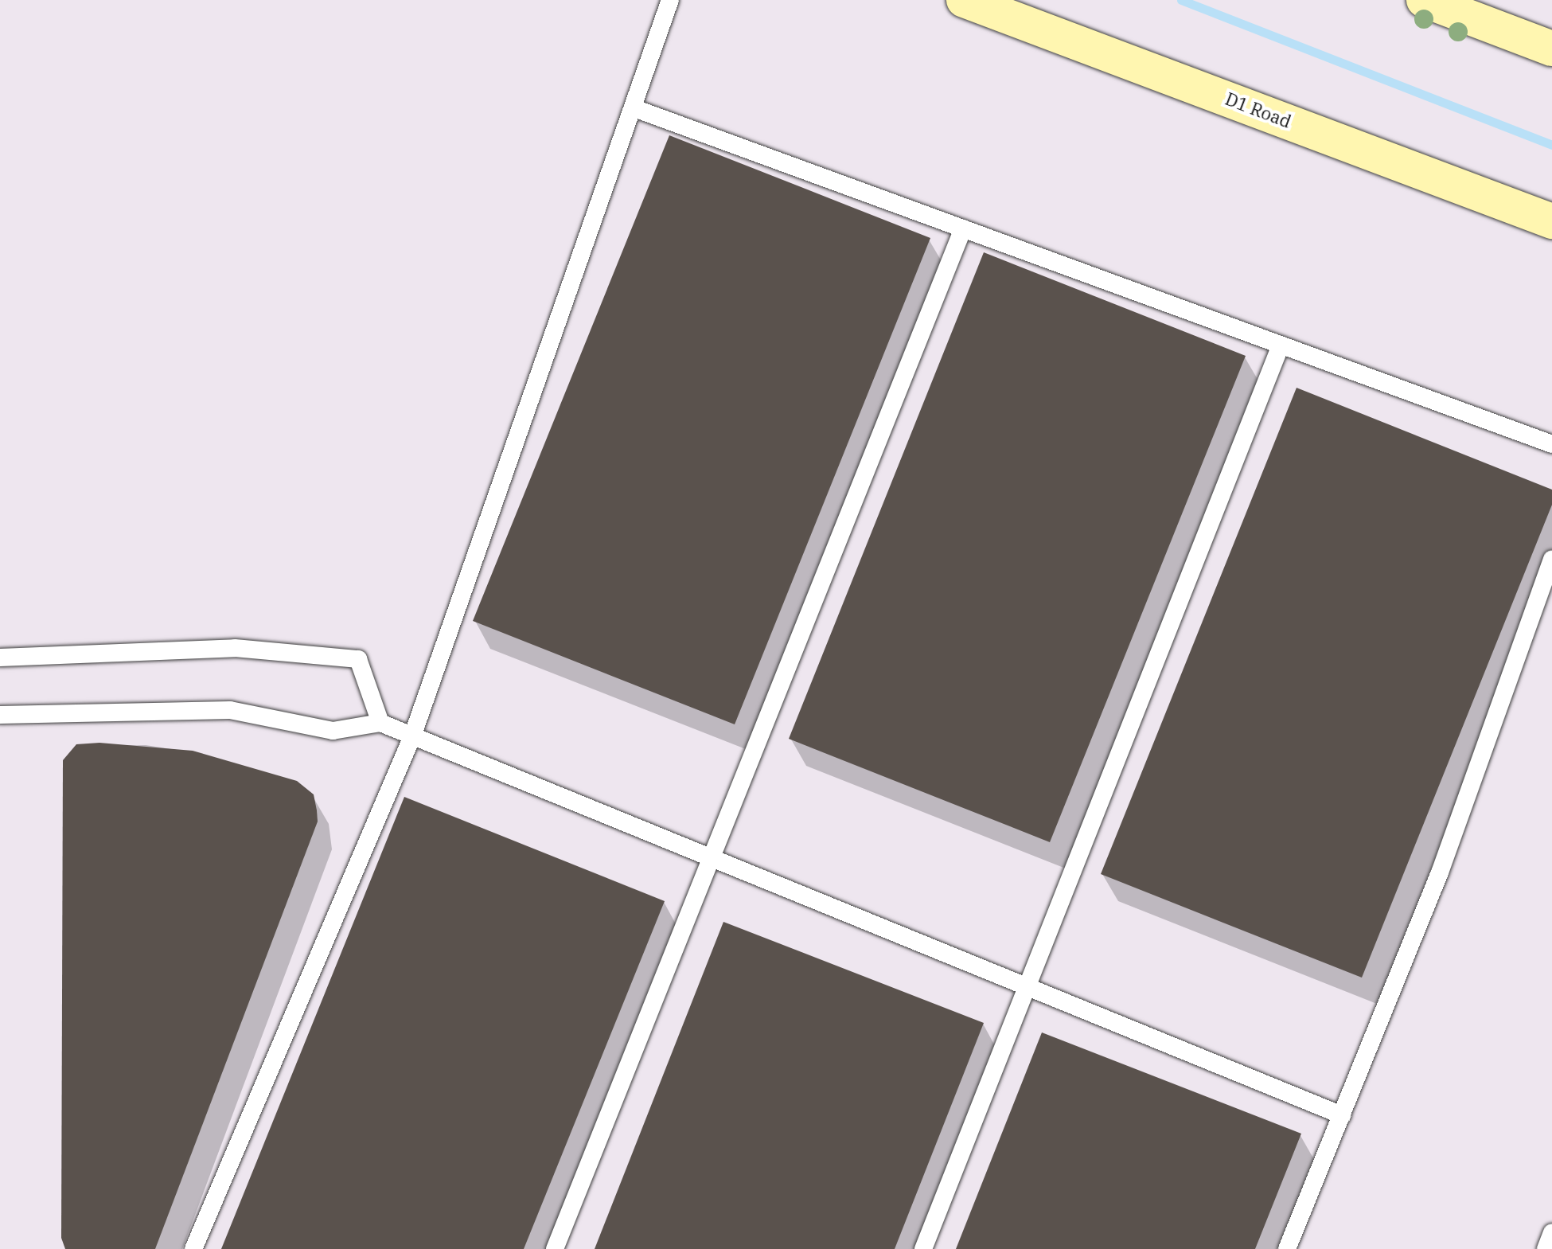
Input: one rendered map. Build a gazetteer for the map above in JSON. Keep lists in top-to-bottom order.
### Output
{
  "streets": {
    "street": ["D1 Road"]
  }
}
